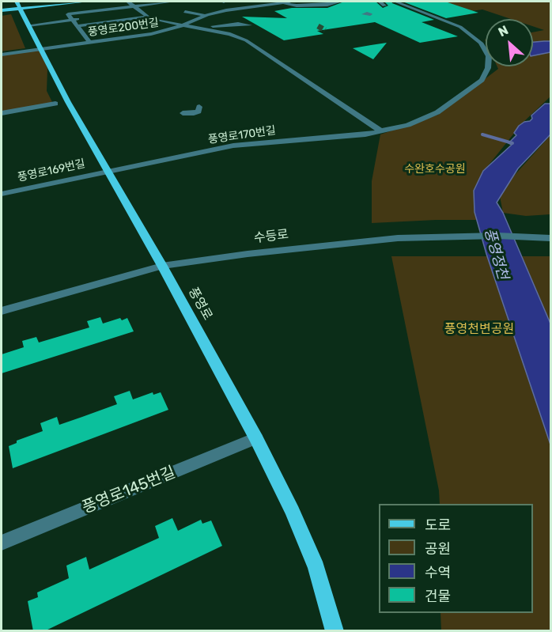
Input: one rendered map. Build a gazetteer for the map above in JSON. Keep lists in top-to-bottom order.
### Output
{
  "streets": {
    "main road": ["풍영로"],
    "street": [
      "풍영로200번길",
      "풍영로170번길",
      "풍영로169번길",
      "수등로",
      "풍영로145번길"
    ]
  },
  "crossings": [
    ["풍영로200번길", "풍영로"],
    ["풍영로170번길", "풍영로169번길"],
    ["풍영로170번길", "풍영로"],
    ["풍영로169번길", "풍영로"],
    ["수등로", "풍영로"],
    ["풍영로", "풍영로145번길"]
  ],
  "water": ["풍영정천"],
  "parks": ["수완호수공원", "풍영천변공원"],
  "legend": [
    "도로",
    "공원",
    "수역",
    "건물"
  ],
  "north": "top left"
}
